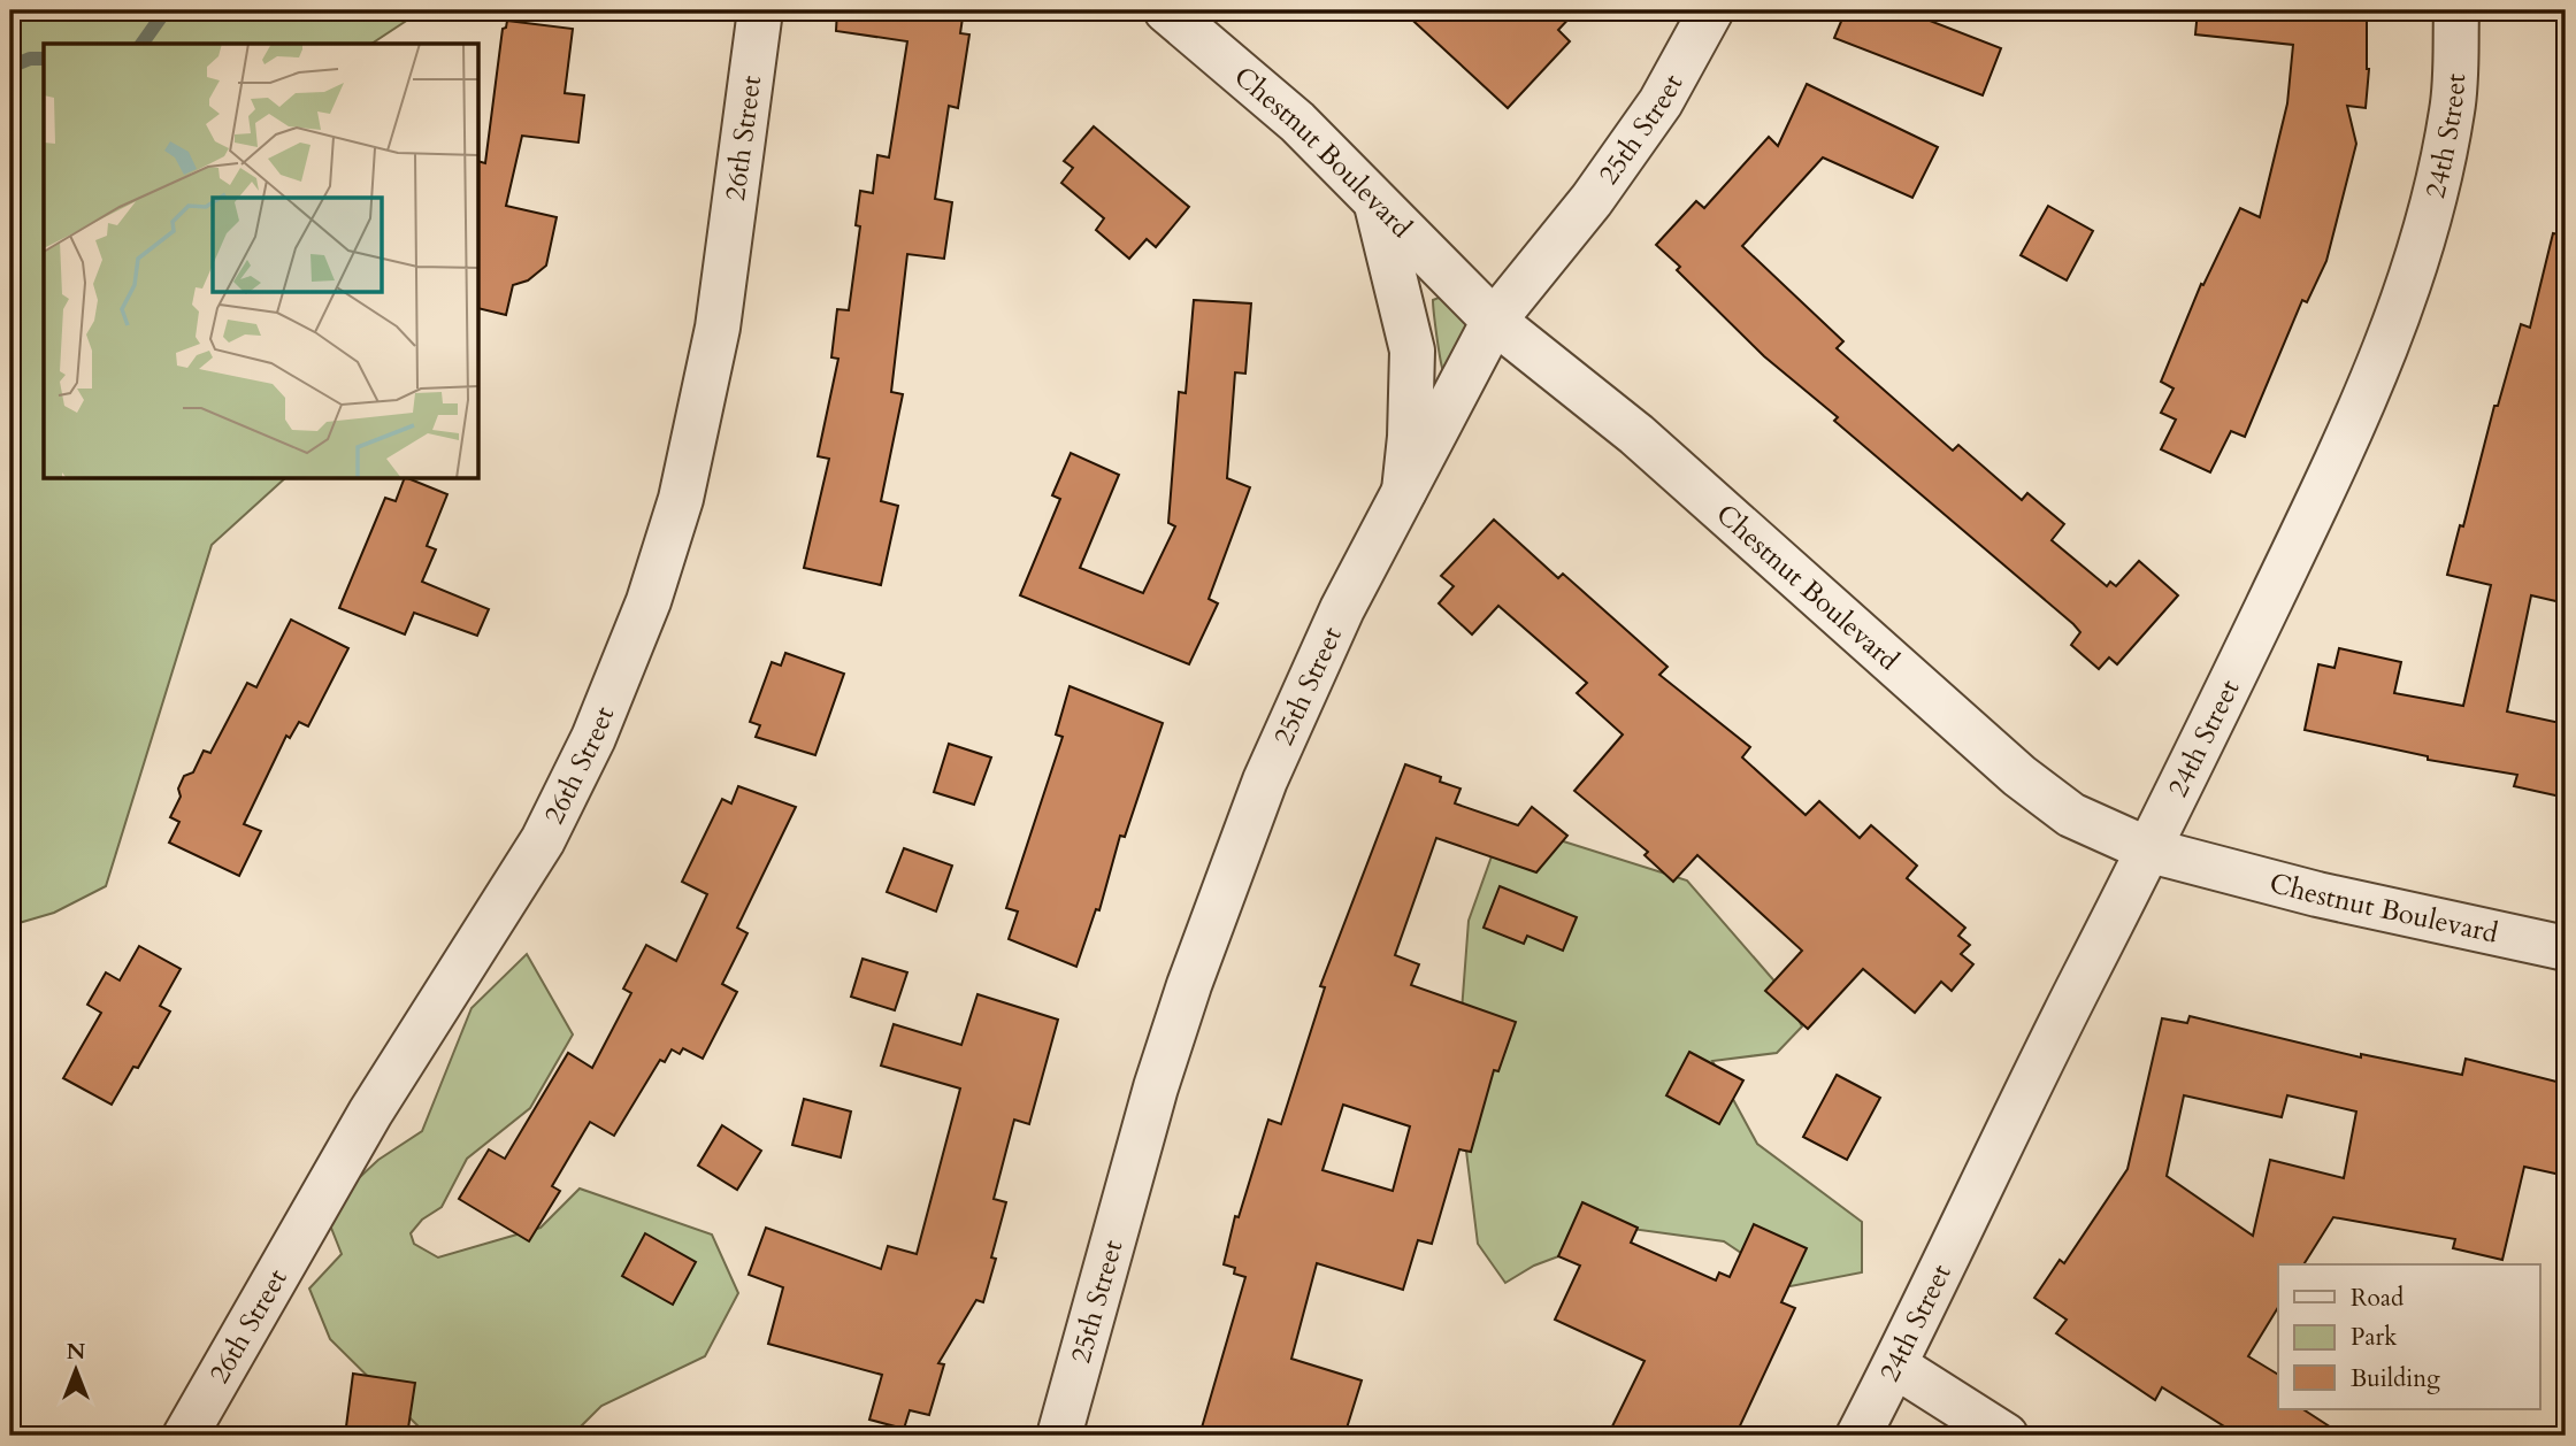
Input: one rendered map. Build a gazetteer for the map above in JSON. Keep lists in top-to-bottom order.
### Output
{
  "streets": {
    "street": [
      "25th Street",
      "24th Street",
      "26th Street",
      "Chestnut Boulevard"
    ]
  },
  "crossings": [
    ["25th Street", "Chestnut Boulevard"],
    ["24th Street", "Chestnut Boulevard"]
  ],
  "legend": ["Road", "Park", "Building"],
  "north": "top"
}
